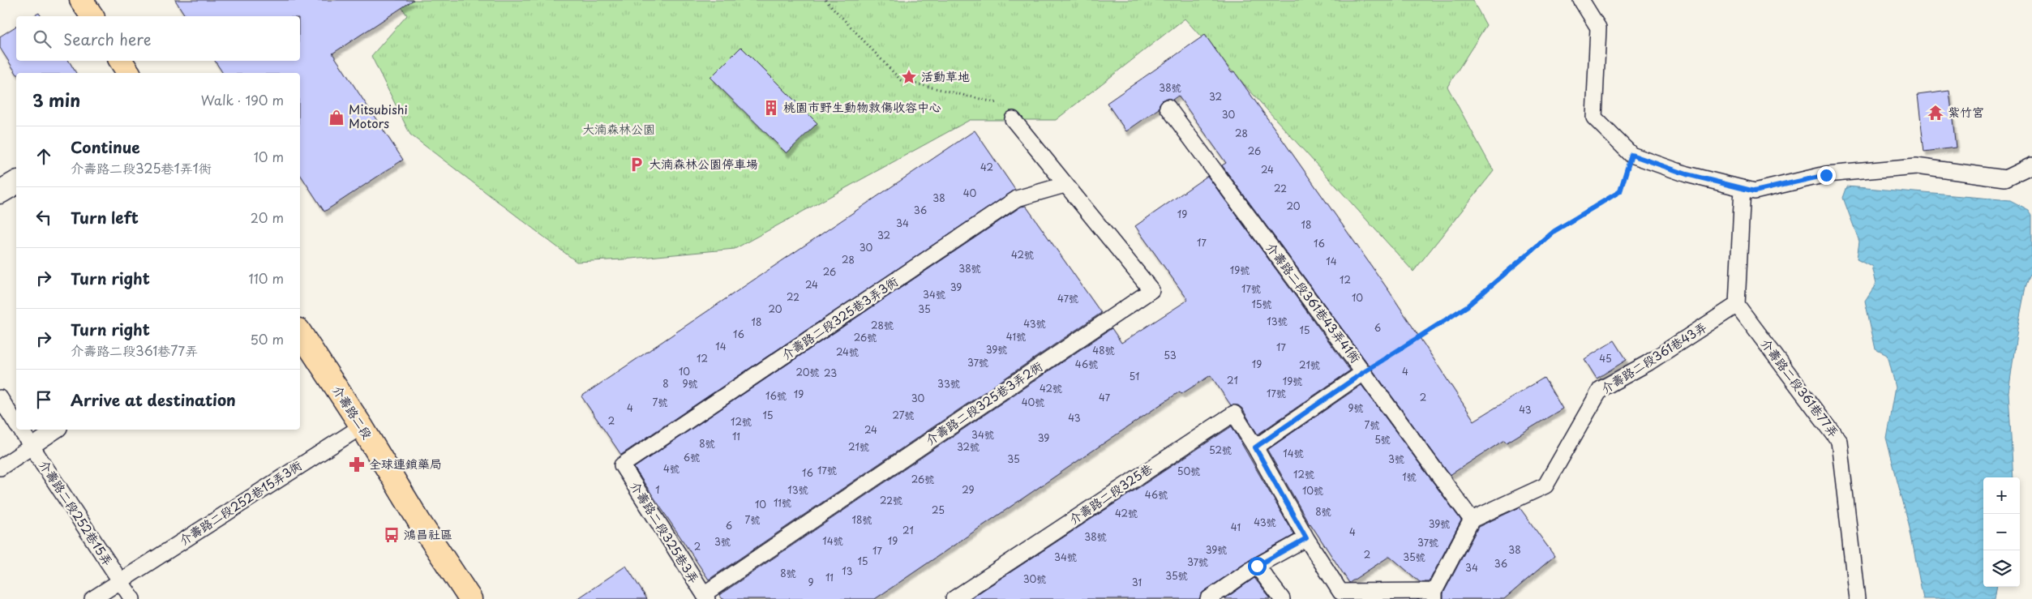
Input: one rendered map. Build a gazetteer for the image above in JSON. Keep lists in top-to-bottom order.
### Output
{
  "streets": {
    "main road": ["介壽路二段"],
    "lane": [
      "介壽路二段361巷43弄41衖",
      "介壽路二段325巷3弄3衖",
      "介壽路二段361巷43弄",
      "介壽路二段361巷77弄",
      "介壽路二段325巷3弄2衖",
      "介壽路二段325巷",
      "介壽路二段252巷15弄3衖",
      "介壽路二段252巷15弄",
      "介壽路二段325巷3弄"
    ]
  },
  "crossings": [
    ["介壽路二段361巷43弄41衖", "介壽路二段361巷43弄"],
    ["介壽路二段325巷3弄3衖", "介壽路二段325巷3弄2衖"],
    ["介壽路二段325巷3弄3衖", "介壽路二段325巷3弄"],
    ["介壽路二段361巷43弄", "介壽路二段361巷77弄"],
    ["介壽路二段325巷3弄2衖", "介壽路二段325巷3弄"],
    ["介壽路二段", "介壽路二段252巷15弄3衖"],
    ["介壽路二段252巷15弄3衖", "介壽路二段252巷15弄"]
  ],
  "parks": ["大湳森林公園"],
  "places": {
    "place": ["活動草地"],
    "building": ["桃園市野生動物救傷收容中心"],
    "temple": ["紫竹宮"],
    "shop": ["Mitsubishi Motors"],
    "parking": ["大湳森林公園停車場"],
    "pharmacy": ["全球連鎖藥局"],
    "bus stop": ["鴻昌社區"]
  },
  "house_numbers": [
    "38號",
    "32",
    "30",
    "28",
    "26",
    "42",
    "24",
    "22",
    "40",
    "38",
    "20",
    "36",
    "19",
    "34",
    "18",
    "32",
    "17",
    "16",
    "30",
    "42號",
    "28",
    "14",
    "38號",
    "19號",
    "26",
    "12",
    "24",
    "39",
    "17號",
    "34號",
    "22",
    "10",
    "47號",
    "15號",
    "20",
    "35",
    "13號",
    "18",
    "43號",
    "28號",
    "6",
    "15",
    "16",
    "41號",
    "26號",
    "14",
    "17",
    "39號",
    "48號",
    "24號",
    "53",
    "12",
    "45",
    "37號",
    "46號",
    "19",
    "21號",
    "10",
    "4",
    "20號",
    "23",
    "51",
    "21",
    "19號",
    "8",
    "9號",
    "33號",
    "42號",
    "17號",
    "19",
    "16號",
    "47",
    "2",
    "30",
    "7號",
    "40號",
    "4",
    "9號",
    "43",
    "15",
    "27號",
    "43",
    "2",
    "12號",
    "7號",
    "24",
    "34號",
    "11",
    "39",
    "5號",
    "8號",
    "21號",
    "32號",
    "52號",
    "14號",
    "6號",
    "35",
    "3號",
    "4號",
    "17號",
    "50號",
    "16",
    "12號",
    "1號",
    "26號",
    "1",
    "13號",
    "29",
    "10號",
    "46號",
    "22號",
    "11號",
    "10",
    "25",
    "8號",
    "42號",
    "7號",
    "18號",
    "43號",
    "39號",
    "6",
    "41",
    "21",
    "4",
    "38號",
    "14號",
    "19",
    "3號",
    "37號",
    "2",
    "39號",
    "38",
    "17",
    "2",
    "34號",
    "35號",
    "15",
    "37號",
    "36",
    "34",
    "13",
    "8號",
    "35號",
    "11",
    "30號",
    "9",
    "31"
  ],
  "page": {
    "search": "Search here",
    "heading": ["3 min", "Walk · 190 m"],
    "list": [
      ["Continue", "介壽路二段325巷1弄1衖", "10 m"],
      ["Turn left", "20 m"],
      ["Turn right", "110 m"],
      ["Turn right", "介壽路二段361巷77弄", "50 m"],
      "Arrive at destination"
    ],
    "map_buttons": ["+", "−"]
  }
}
